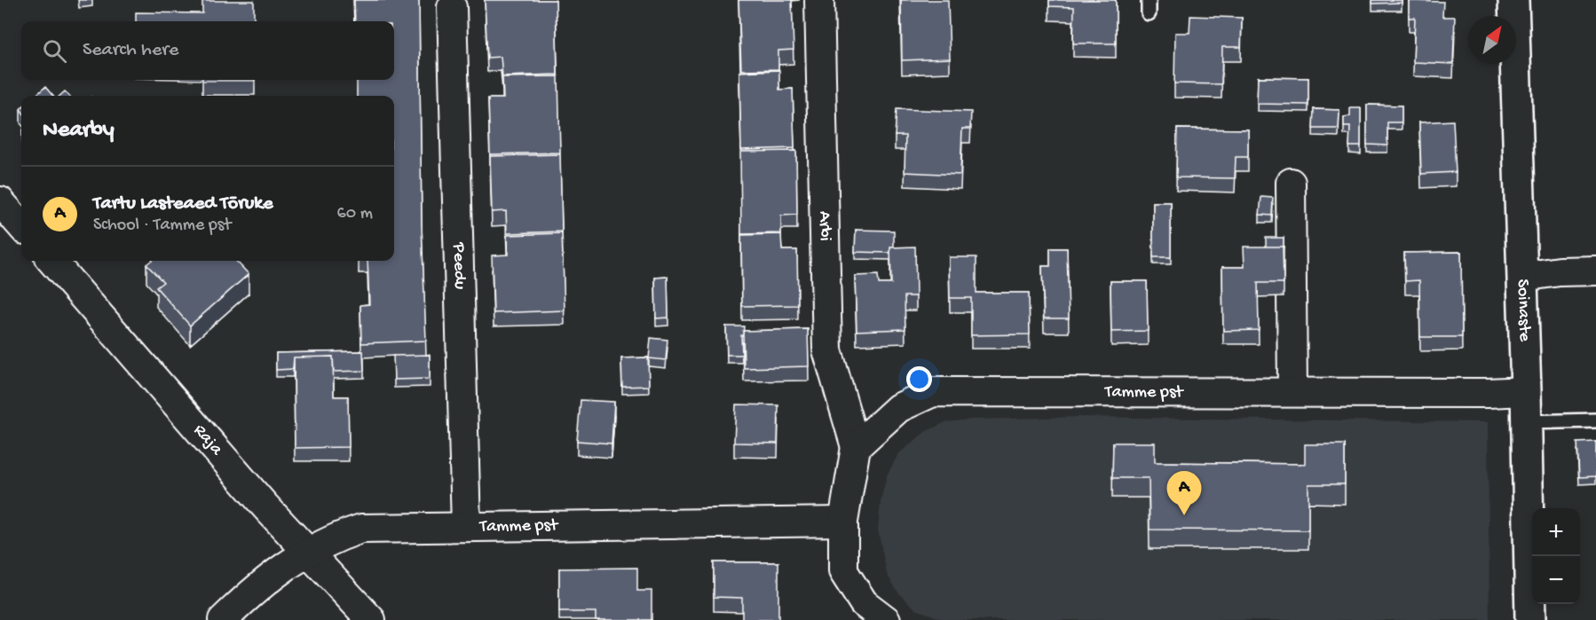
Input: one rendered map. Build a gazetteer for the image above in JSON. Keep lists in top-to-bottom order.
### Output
{
  "streets": {
    "street": [
      "Arbi",
      "Peedu",
      "Soinaste",
      "Tamme pst",
      "Raja"
    ]
  },
  "crossings": [
    ["Arbi", "Tamme pst"],
    ["Peedu", "Tamme pst"],
    ["Soinaste", "Tamme pst"],
    ["Tamme pst", "Raja"]
  ],
  "north": "top right",
  "page": {
    "search": "Search here",
    "heading": "Nearby",
    "list": [
      {
        "mark": "A",
        "name": "Tartu Lasteaed Tõruke",
        "note": "School · Tamme pst",
        "value": "60 m"
      }
    ],
    "pins": "A",
    "map_buttons": ["+", "−"]
  }
}
